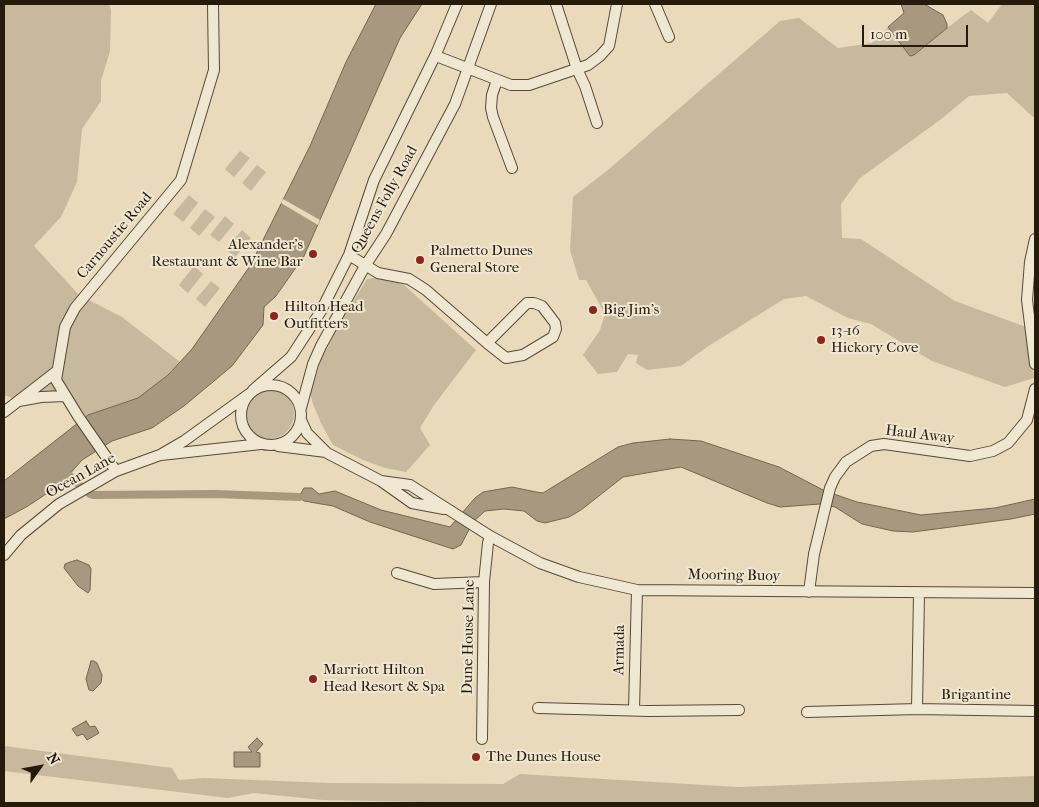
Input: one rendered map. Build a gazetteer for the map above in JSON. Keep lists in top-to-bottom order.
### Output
{
  "streets": {
    "street": [
      "Queens Folly Road",
      "Carnoustie Road",
      "Haul Away",
      "Ocean Lane",
      "Mooring Buoy",
      "Dune House Lane",
      "Armada",
      "Brigantine"
    ]
  },
  "crossings": [
    ["Queens Folly Road", "Ocean Lane"],
    ["Queens Folly Road", "Mooring Buoy"],
    ["Carnoustie Road", "Ocean Lane"],
    ["Haul Away", "Mooring Buoy"],
    ["Ocean Lane", "Mooring Buoy"],
    ["Mooring Buoy", "Dune House Lane"],
    ["Mooring Buoy", "Armada"]
  ],
  "places": [
    "Alexander's Restaurant & Wine Bar",
    "Palmetto Dunes General Store",
    "Big Jim's",
    "Hilton Head Outfitters",
    "13-16 Hickory Cove",
    "Marriott Hilton Head Resort & Spa",
    "The Dunes House"
  ],
  "scale_bar": "100 m",
  "north": "top right"
}
